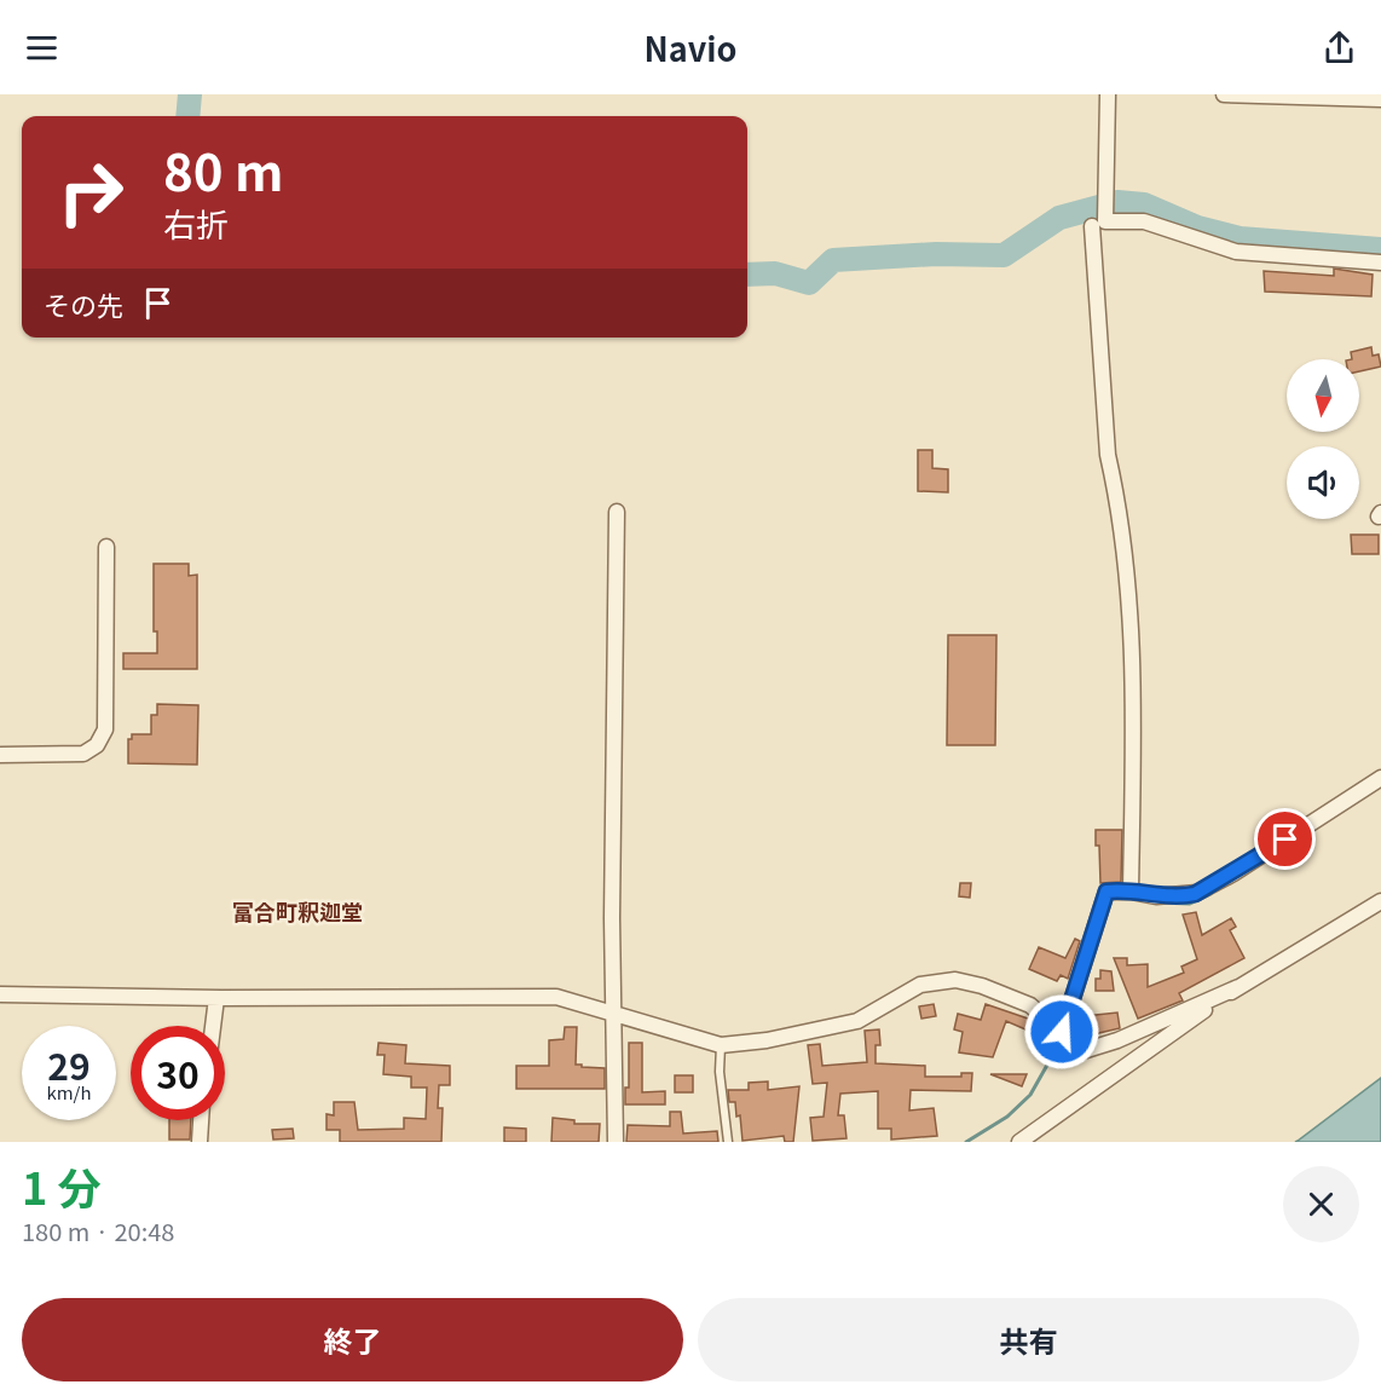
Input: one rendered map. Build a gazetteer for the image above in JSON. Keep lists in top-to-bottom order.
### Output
{
  "districts": ["富合町釈迦堂"],
  "north": "bottom",
  "page": {
    "header": "Navio",
    "turn": ["80 m", "右折"],
    "then": "その先",
    "speed": "29 km/h",
    "limit": "30",
    "heading": ["1 分", "180 m · 20:48"],
    "buttons": ["終了", "共有"]
  }
}
